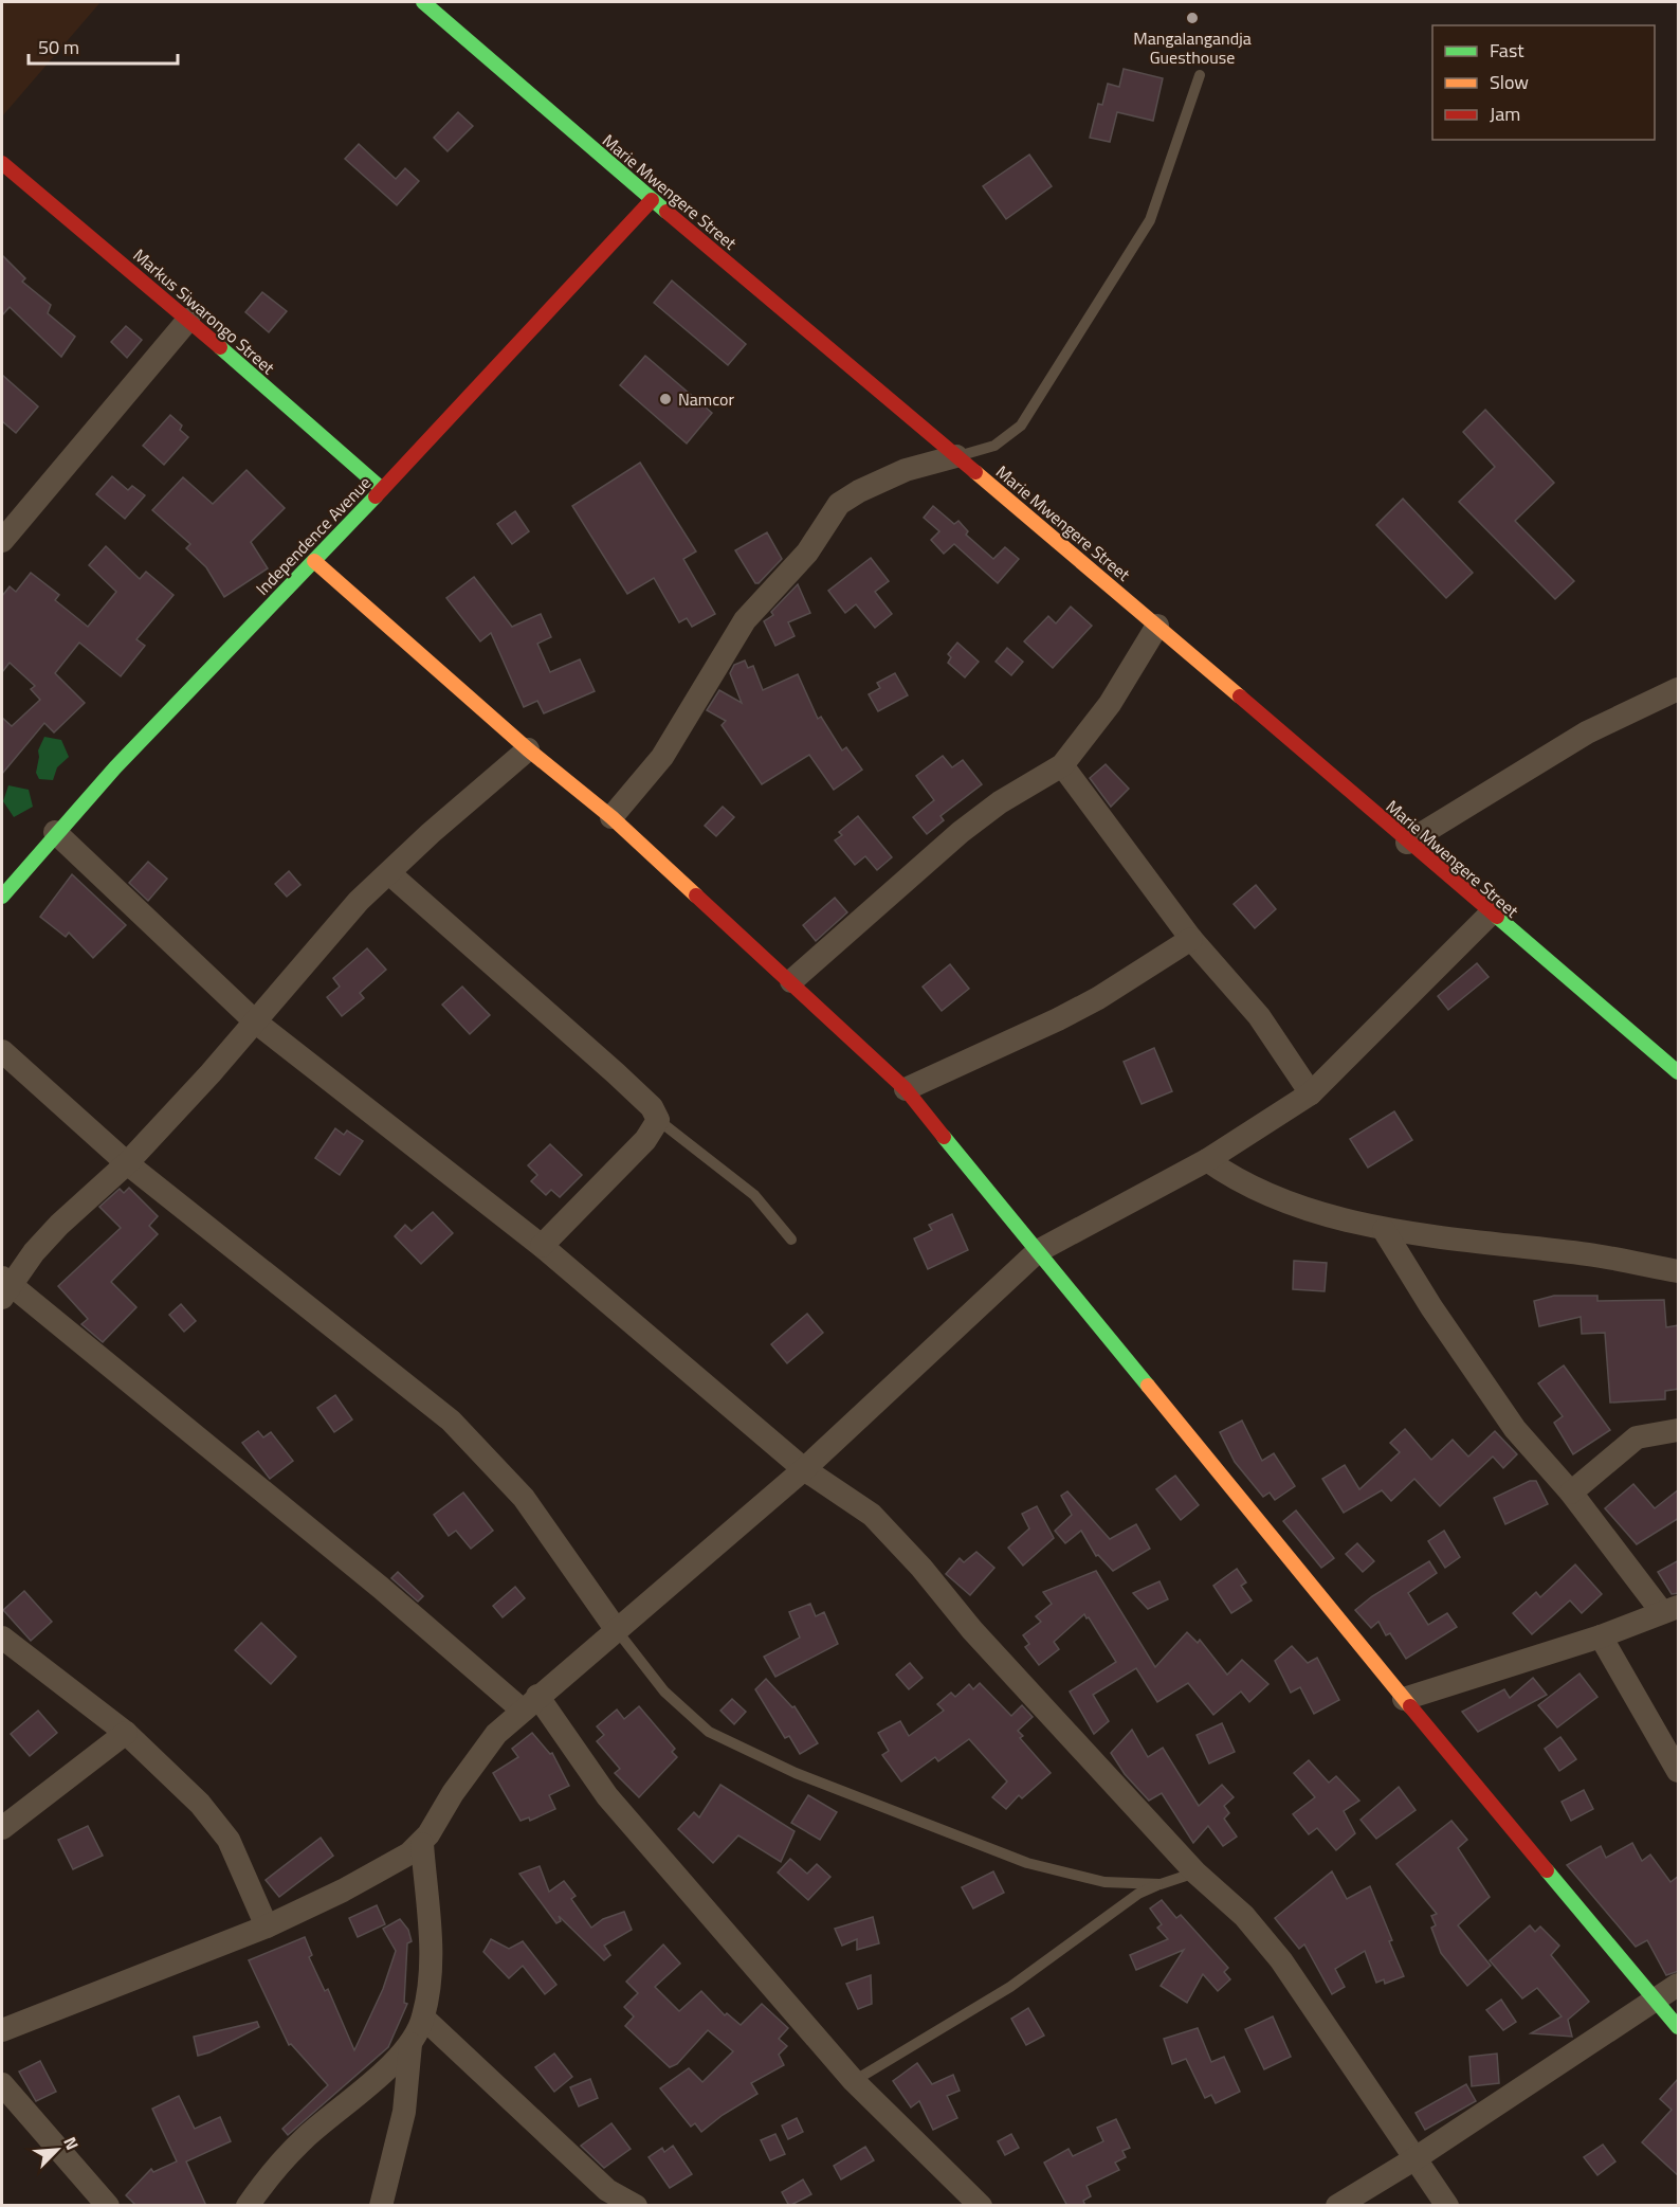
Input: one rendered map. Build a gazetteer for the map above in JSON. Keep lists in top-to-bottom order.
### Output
{
  "streets": {
    "street": ["Marie Mwengere Street", "Markus Siwarongo Street", "Independence Avenue"]
  },
  "crossings": [
    ["Marie Mwengere Street", "Independence Avenue"],
    ["Markus Siwarongo Street", "Independence Avenue"]
  ],
  "places": ["Mangalangandja Guesthouse", "Namcor"],
  "legend": ["Fast", "Slow", "Jam"],
  "scale_bar": "50 m",
  "north": "top right"
}
